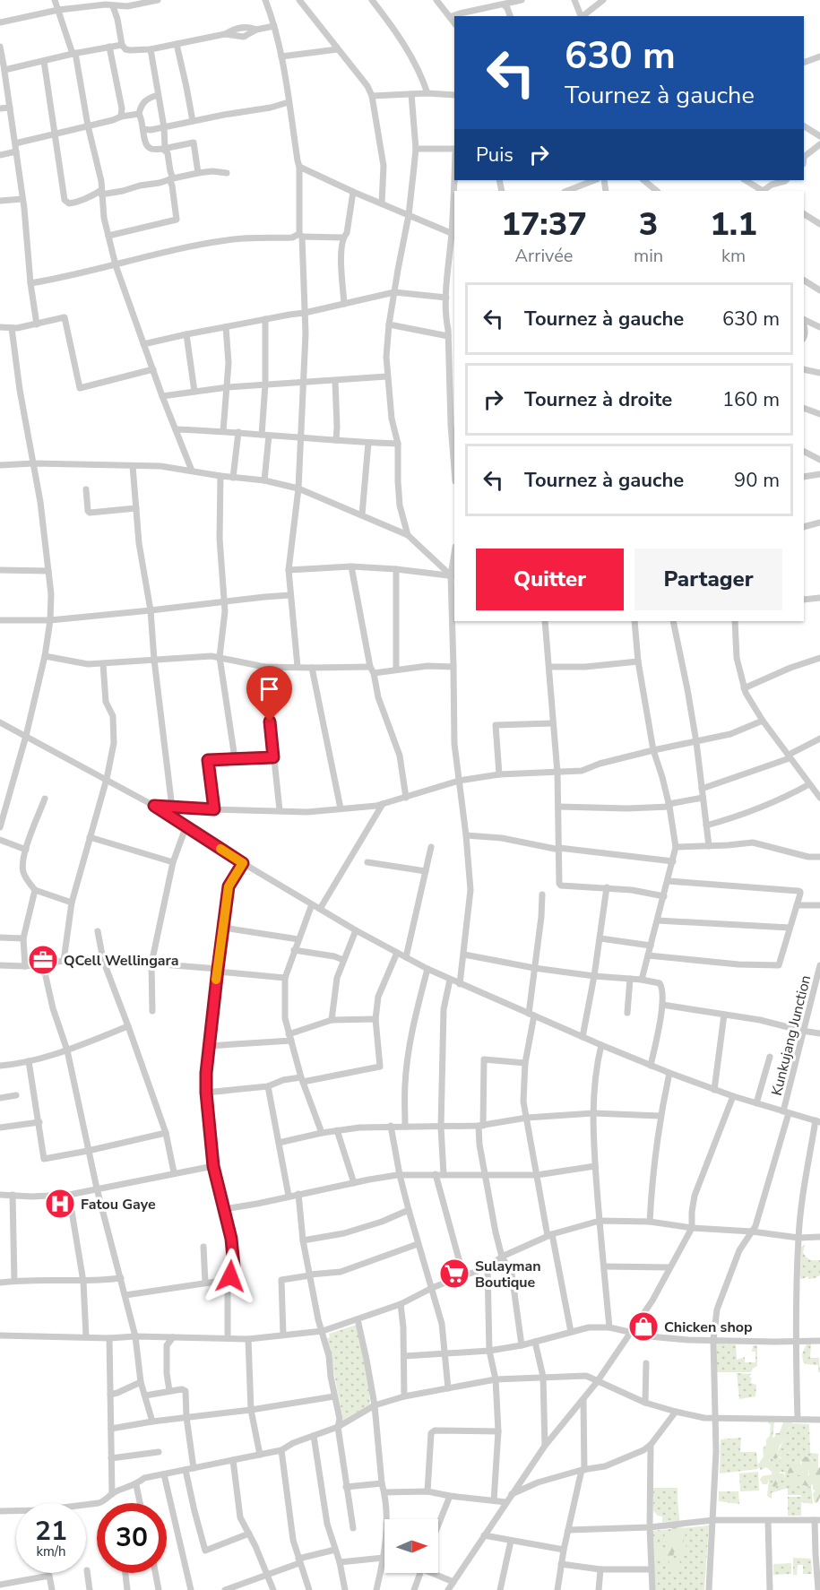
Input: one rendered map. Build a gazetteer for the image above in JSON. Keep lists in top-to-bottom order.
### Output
{
  "streets": {
    "street": ["Kunkujang Junction"]
  },
  "places": {
    "office": ["QCell Wellingara"],
    "hospital": ["Fatou Gaye"],
    "supermarket": ["Sulayman Boutique"],
    "shop": ["Chicken shop"]
  },
  "north": "right",
  "page": {
    "turn": ["630 m", "Tournez à gauche"],
    "then": "Puis",
    "eta": [
      "17:37",
      "Arrivée",
      "3",
      "min",
      "1.1",
      "km"
    ],
    "list": [
      {
        "name": "Tournez à gauche",
        "value": "630 m"
      },
      {
        "name": "Tournez à droite",
        "value": "160 m"
      },
      {
        "name": "Tournez à gauche",
        "value": "90 m"
      }
    ],
    "buttons": ["Quitter", "Partager"],
    "speed": "21 km/h",
    "limit": "30"
  }
}
